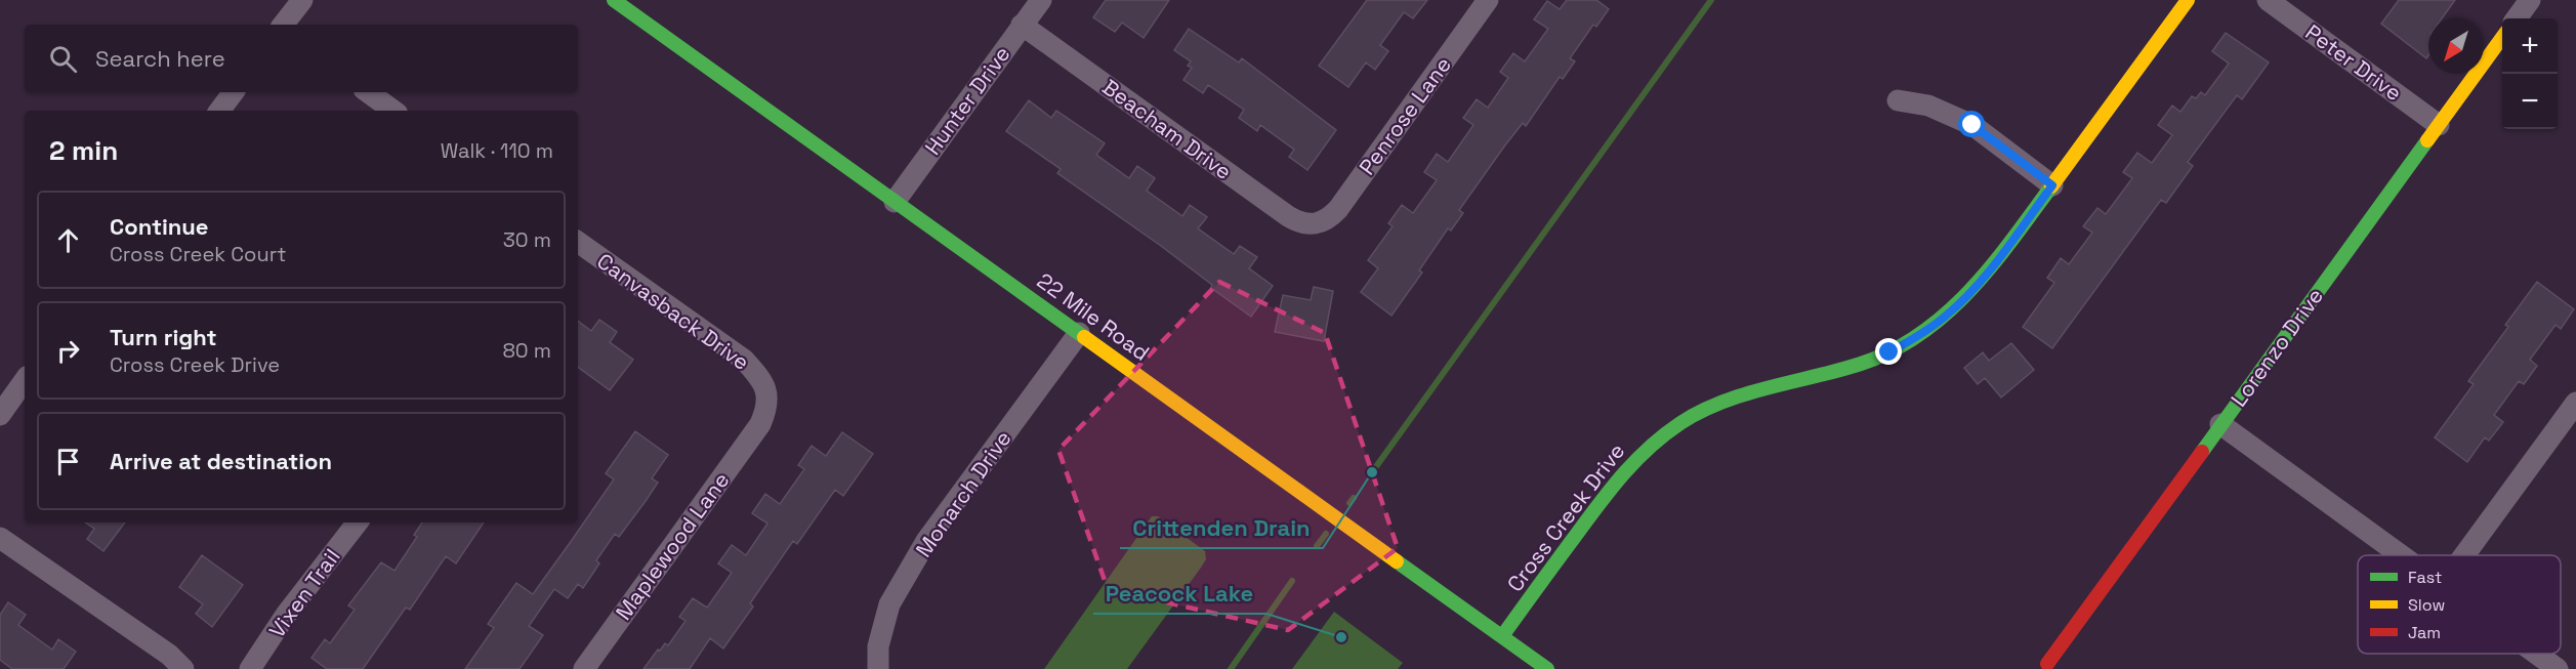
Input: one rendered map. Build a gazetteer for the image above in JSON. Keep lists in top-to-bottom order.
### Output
{
  "streets": {
    "street": [
      "Peter Drive",
      "Hunter Drive",
      "Penrose Lane",
      "Beacham Drive",
      "Canvasback Drive",
      "22 Mile Road",
      "Lorenzo Drive",
      "Monarch Drive",
      "Cross Creek Drive",
      "Maplewood Lane",
      "Vixen Trail"
    ]
  },
  "crossings": [
    ["Peter Drive", "Lorenzo Drive"],
    ["Hunter Drive", "Beacham Drive"],
    ["Hunter Drive", "22 Mile Road"],
    ["Penrose Lane", "Beacham Drive"],
    ["Canvasback Drive", "Maplewood Lane"],
    ["22 Mile Road", "Monarch Drive"],
    ["22 Mile Road", "Cross Creek Drive"]
  ],
  "places": ["Crittenden Drain", "Peacock Lake"],
  "legend": ["Fast", "Slow", "Jam"],
  "north": "bottom left",
  "page": {
    "map_buttons": ["+", "−"],
    "search": "Search here",
    "heading": ["2 min", "Walk · 110 m"],
    "list": [
      ["Continue", "Cross Creek Court", "30 m"],
      ["Turn right", "Cross Creek Drive", "80 m"],
      "Arrive at destination"
    ]
  }
}
